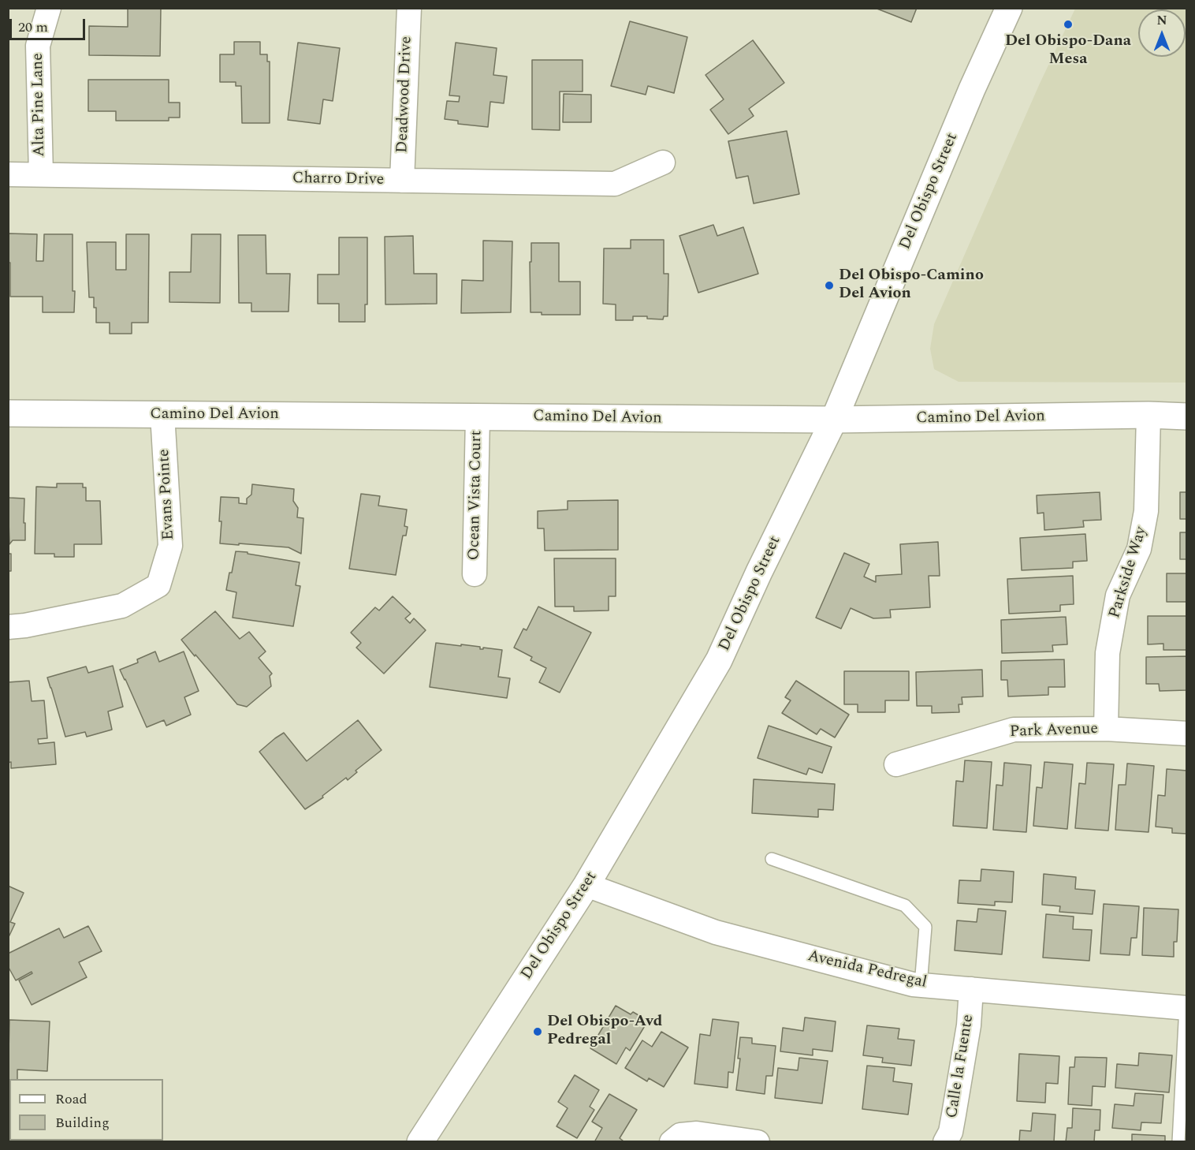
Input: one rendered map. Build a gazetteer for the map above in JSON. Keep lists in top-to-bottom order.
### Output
{
  "streets": {
    "main road": ["Del Obispo Street", "Camino Del Avion"],
    "street": [
      "Deadwood Drive",
      "Alta Pine Lane",
      "Charro Drive",
      "Evans Pointe",
      "Ocean Vista Court",
      "Parkside Way",
      "Park Avenue",
      "Avenida Pedregal",
      "Calle la Fuente"
    ]
  },
  "crossings": [
    ["Deadwood Drive", "Charro Drive"],
    ["Alta Pine Lane", "Charro Drive"],
    ["Del Obispo Street", "Camino Del Avion"],
    ["Del Obispo Street", "Avenida Pedregal"],
    ["Camino Del Avion", "Evans Pointe"],
    ["Camino Del Avion", "Ocean Vista Court"],
    ["Camino Del Avion", "Parkside Way"],
    ["Parkside Way", "Park Avenue"],
    ["Avenida Pedregal", "Calle la Fuente"]
  ],
  "places": ["Del Obispo-Dana Mesa", "Del Obispo-Camino Del Avion", "Del Obispo-Avd Pedregal"],
  "legend": ["Road", "Building"],
  "scale_bar": "20 m",
  "north": "top"
}
